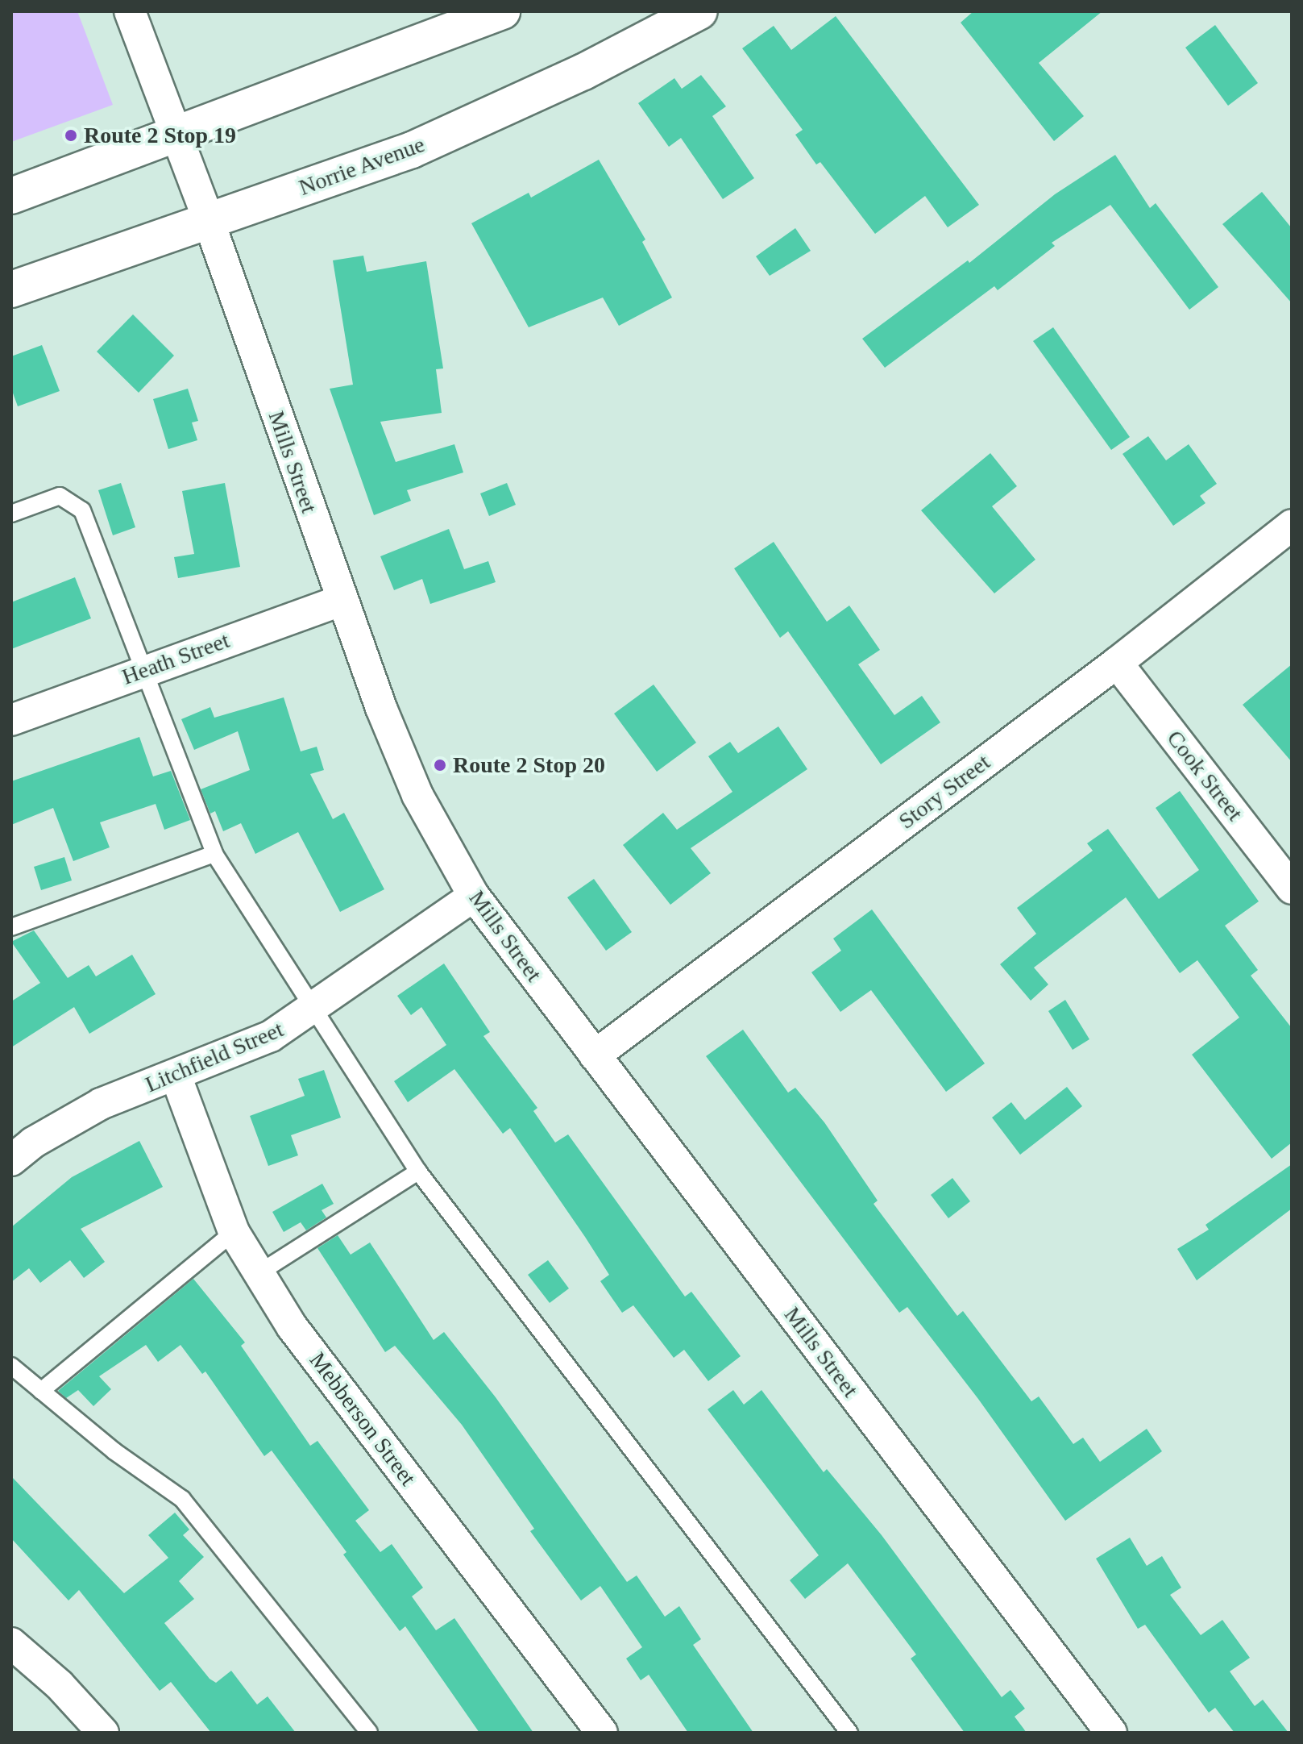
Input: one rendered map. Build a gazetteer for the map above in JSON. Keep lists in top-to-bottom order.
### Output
{
  "streets": {
    "main road": ["Norrie Avenue"],
    "street": [
      "Mills Street",
      "Heath Street",
      "Cook Street",
      "Story Street",
      "Litchfield Street",
      "Mebberson Street"
    ]
  },
  "crossings": [
    ["Norrie Avenue", "Mills Street"],
    ["Mills Street", "Heath Street"],
    ["Mills Street", "Story Street"],
    ["Mills Street", "Litchfield Street"],
    ["Cook Street", "Story Street"],
    ["Litchfield Street", "Mebberson Street"]
  ],
  "places": ["Route 2 Stop 19", "Route 2 Stop 20"]
}
